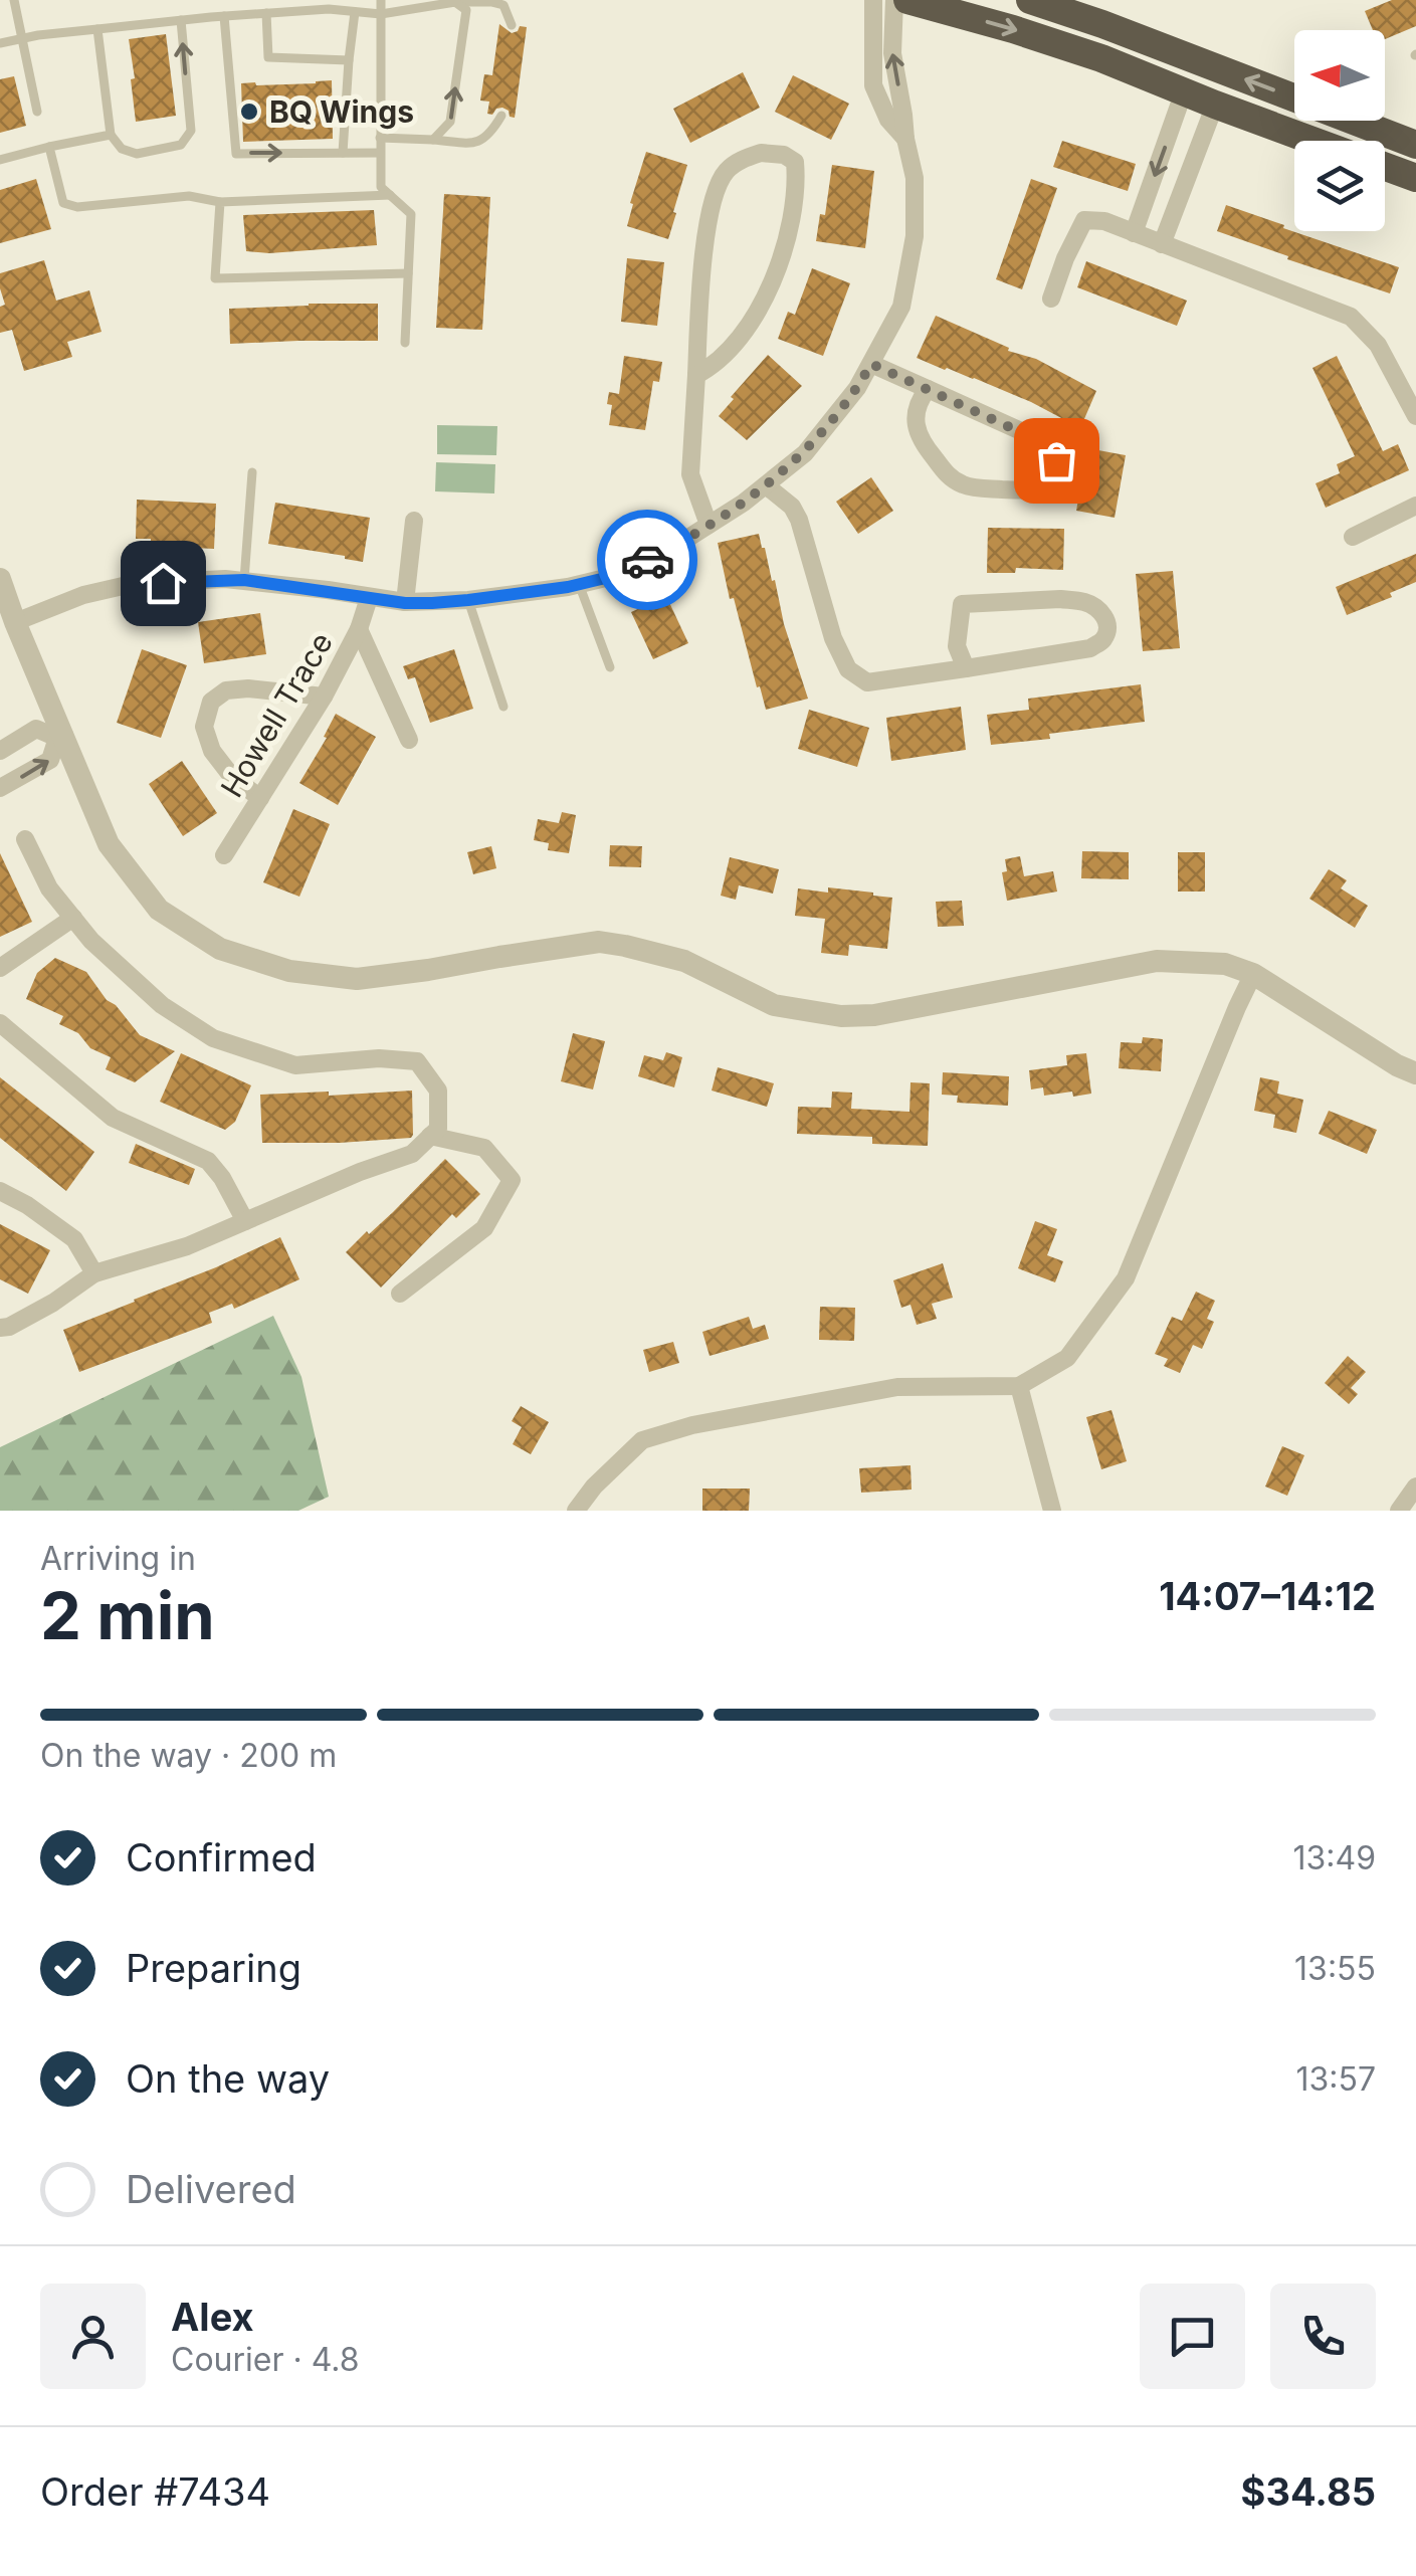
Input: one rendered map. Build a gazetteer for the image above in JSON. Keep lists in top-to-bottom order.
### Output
{
  "streets": {
    "street": ["Howell Trace"]
  },
  "places": ["BQ Wings"],
  "north": "left",
  "page": {
    "heading": ["2 min", "Arriving in", "14:07–14:12"],
    "panel": [
      "Alex",
      "Courier · 4.8",
      "Order #7434",
      "$34.85"
    ],
    "bar": "On the way · 200 m",
    "list": [
      ["Confirmed", "13:49"],
      ["Preparing", "13:55"],
      ["On the way", "13:57"],
      "Delivered"
    ]
  }
}
